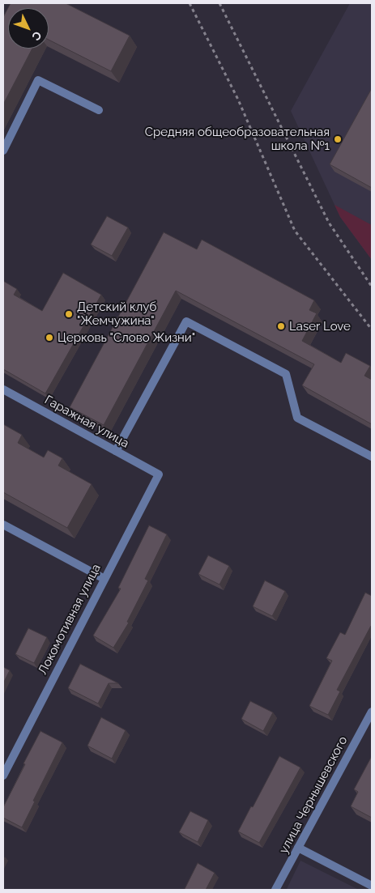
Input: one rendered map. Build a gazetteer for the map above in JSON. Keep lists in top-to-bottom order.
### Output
{
  "streets": {
    "street": ["Гаражная улица", "Локомотивная улица", "улица Чернышевского"]
  },
  "crossings": [
    ["Гаражная улица", "Локомотивная улица"]
  ],
  "places": [
    "Средняя общеобразовательная школа №1",
    "Детский клуб \"Жемчужина\"",
    "Laser Love",
    "Церковь \"Слово Жизни\""
  ],
  "north": "bottom right"
}
